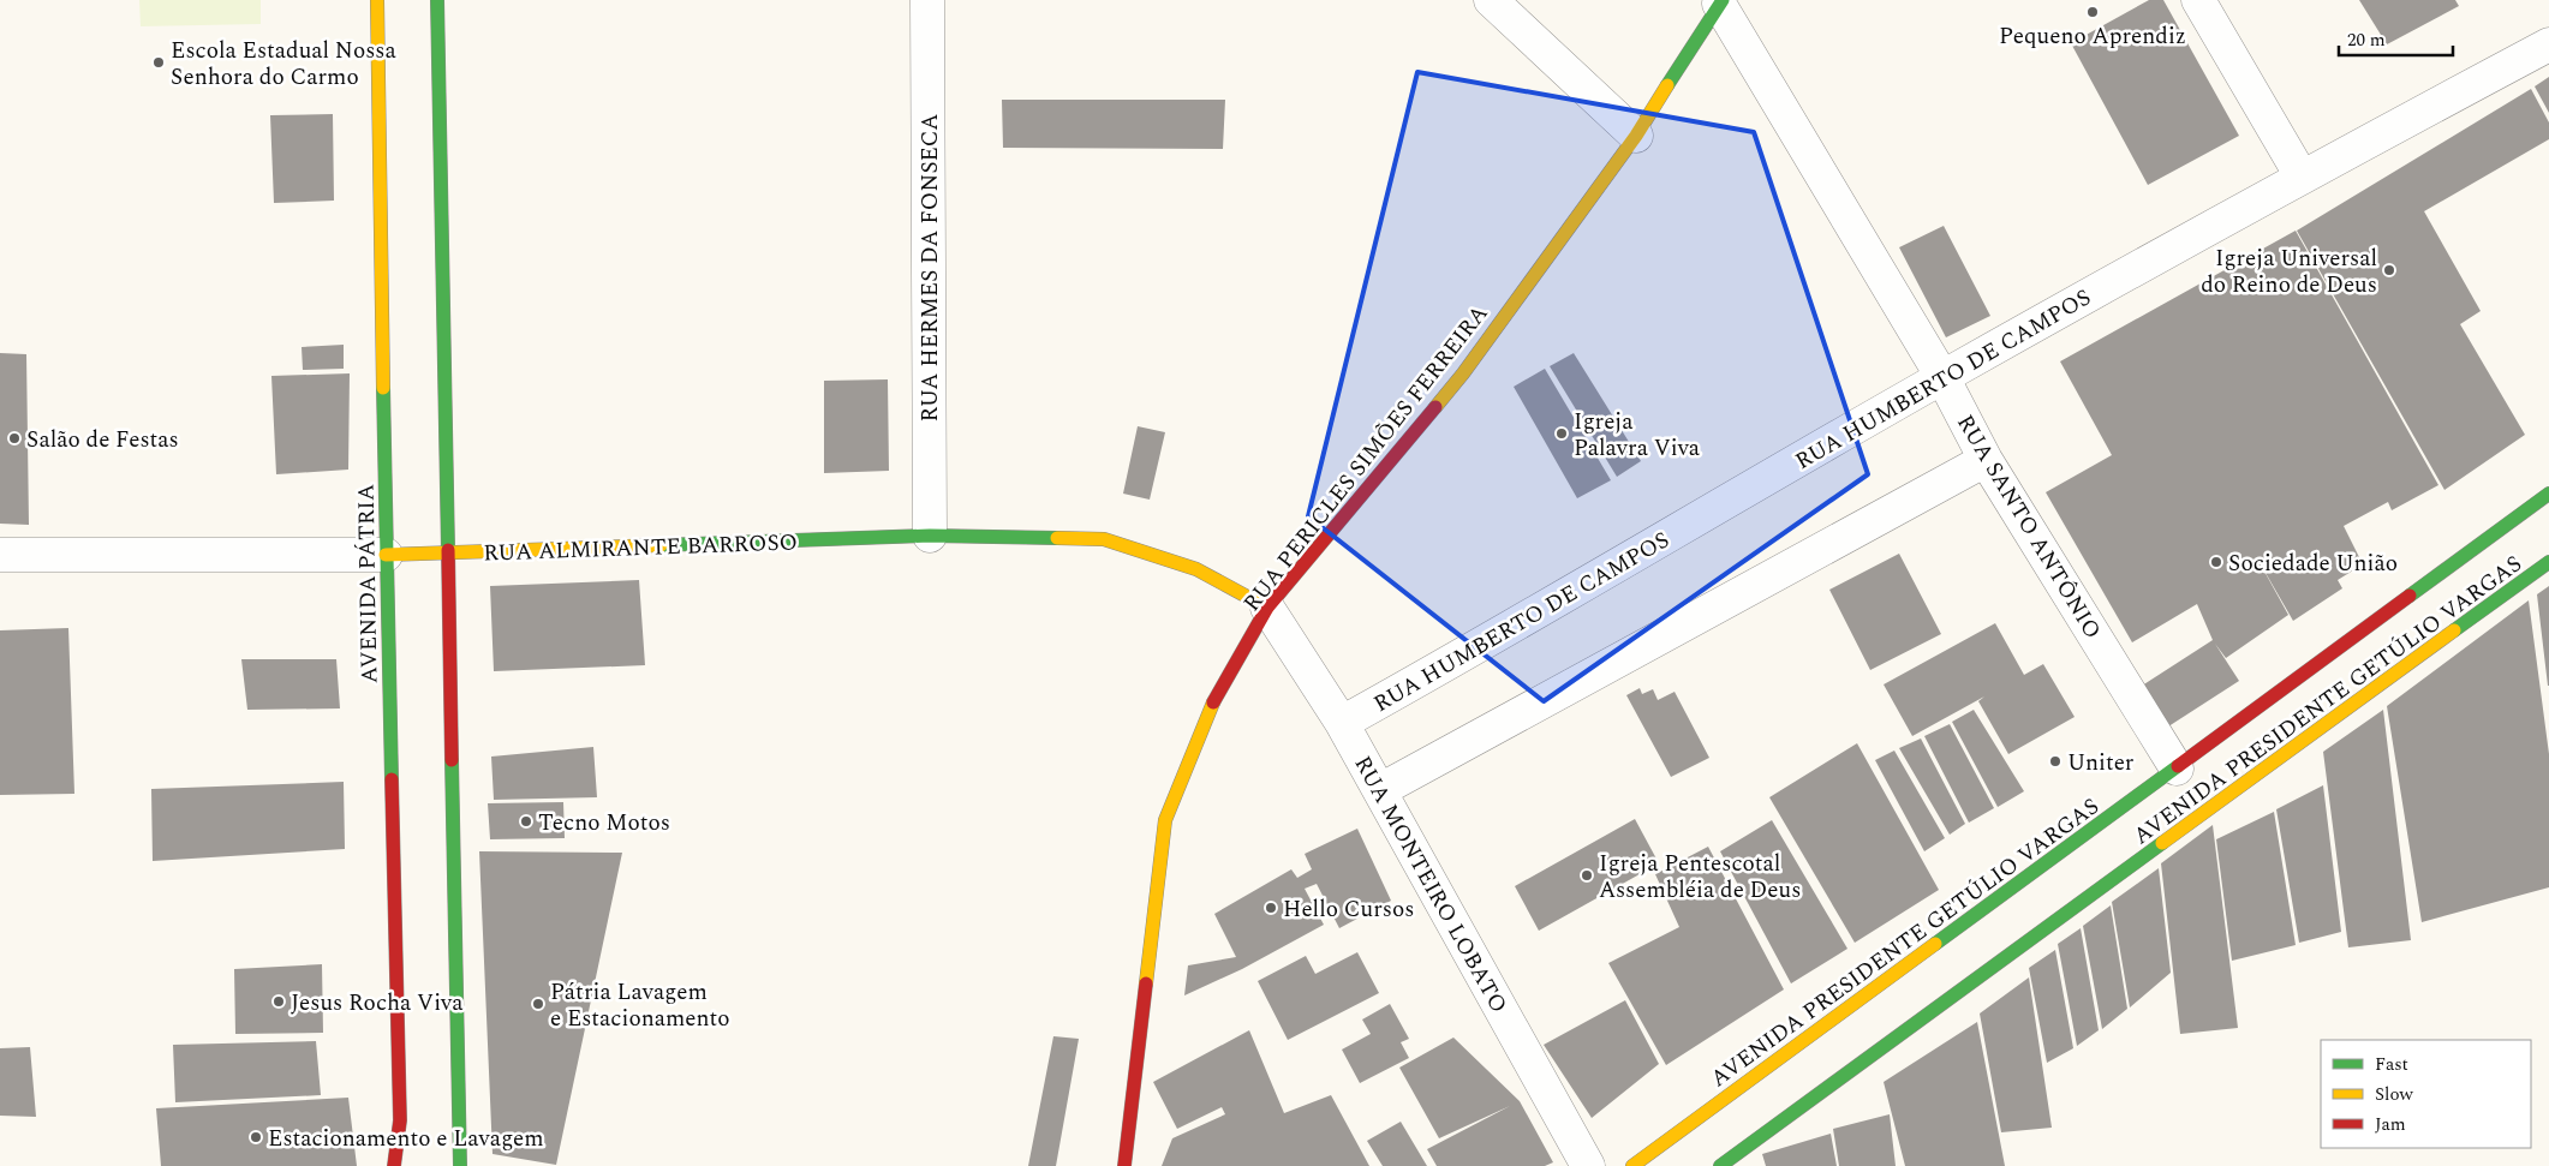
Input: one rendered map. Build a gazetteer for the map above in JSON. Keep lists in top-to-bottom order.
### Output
{
  "streets": {
    "street": [
      "RUA HERMES DA FONSECA",
      "RUA HUMBERTO DE CAMPOS",
      "RUA PERICLES SIMÕES FERREIRA",
      "RUA SANTO ANTÔNIO",
      "RUA ALMIRANTE BARROSO",
      "AVENIDA PÁTRIA",
      "AVENIDA PRESIDENTE GETÚLIO VARGAS",
      "RUA MONTEIRO LOBATO"
    ]
  },
  "crossings": [
    ["RUA HERMES DA FONSECA", "RUA ALMIRANTE BARROSO"],
    ["RUA HUMBERTO DE CAMPOS", "RUA SANTO ANTÔNIO"],
    ["RUA HUMBERTO DE CAMPOS", "RUA MONTEIRO LOBATO"],
    ["RUA PERICLES SIMÕES FERREIRA", "RUA SANTO ANTÔNIO"],
    ["RUA PERICLES SIMÕES FERREIRA", "RUA ALMIRANTE BARROSO"],
    ["RUA PERICLES SIMÕES FERREIRA", "RUA MONTEIRO LOBATO"],
    ["RUA SANTO ANTÔNIO", "AVENIDA PRESIDENTE GETÚLIO VARGAS"],
    ["RUA ALMIRANTE BARROSO", "AVENIDA PÁTRIA"],
    ["RUA ALMIRANTE BARROSO", "RUA MONTEIRO LOBATO"]
  ],
  "places": [
    "Pequeno Aprendiz",
    "Escola Estadual Nossa Senhora do Carmo",
    "Igreja Universal do Reino de Deus",
    "Igreja Palavra Viva",
    "Salão de Festas",
    "Sociedade União",
    "Uniter",
    "Tecno Motos",
    "Igreja Pentescotal Assembléia de Deus",
    "Hello Cursos",
    "Jesus Rocha Viva",
    "Pátria Lavagem e Estacionamento",
    "Estacionamento e Lavagem"
  ],
  "legend": ["Fast", "Slow", "Jam"],
  "scale_bar": "20 m"
}
